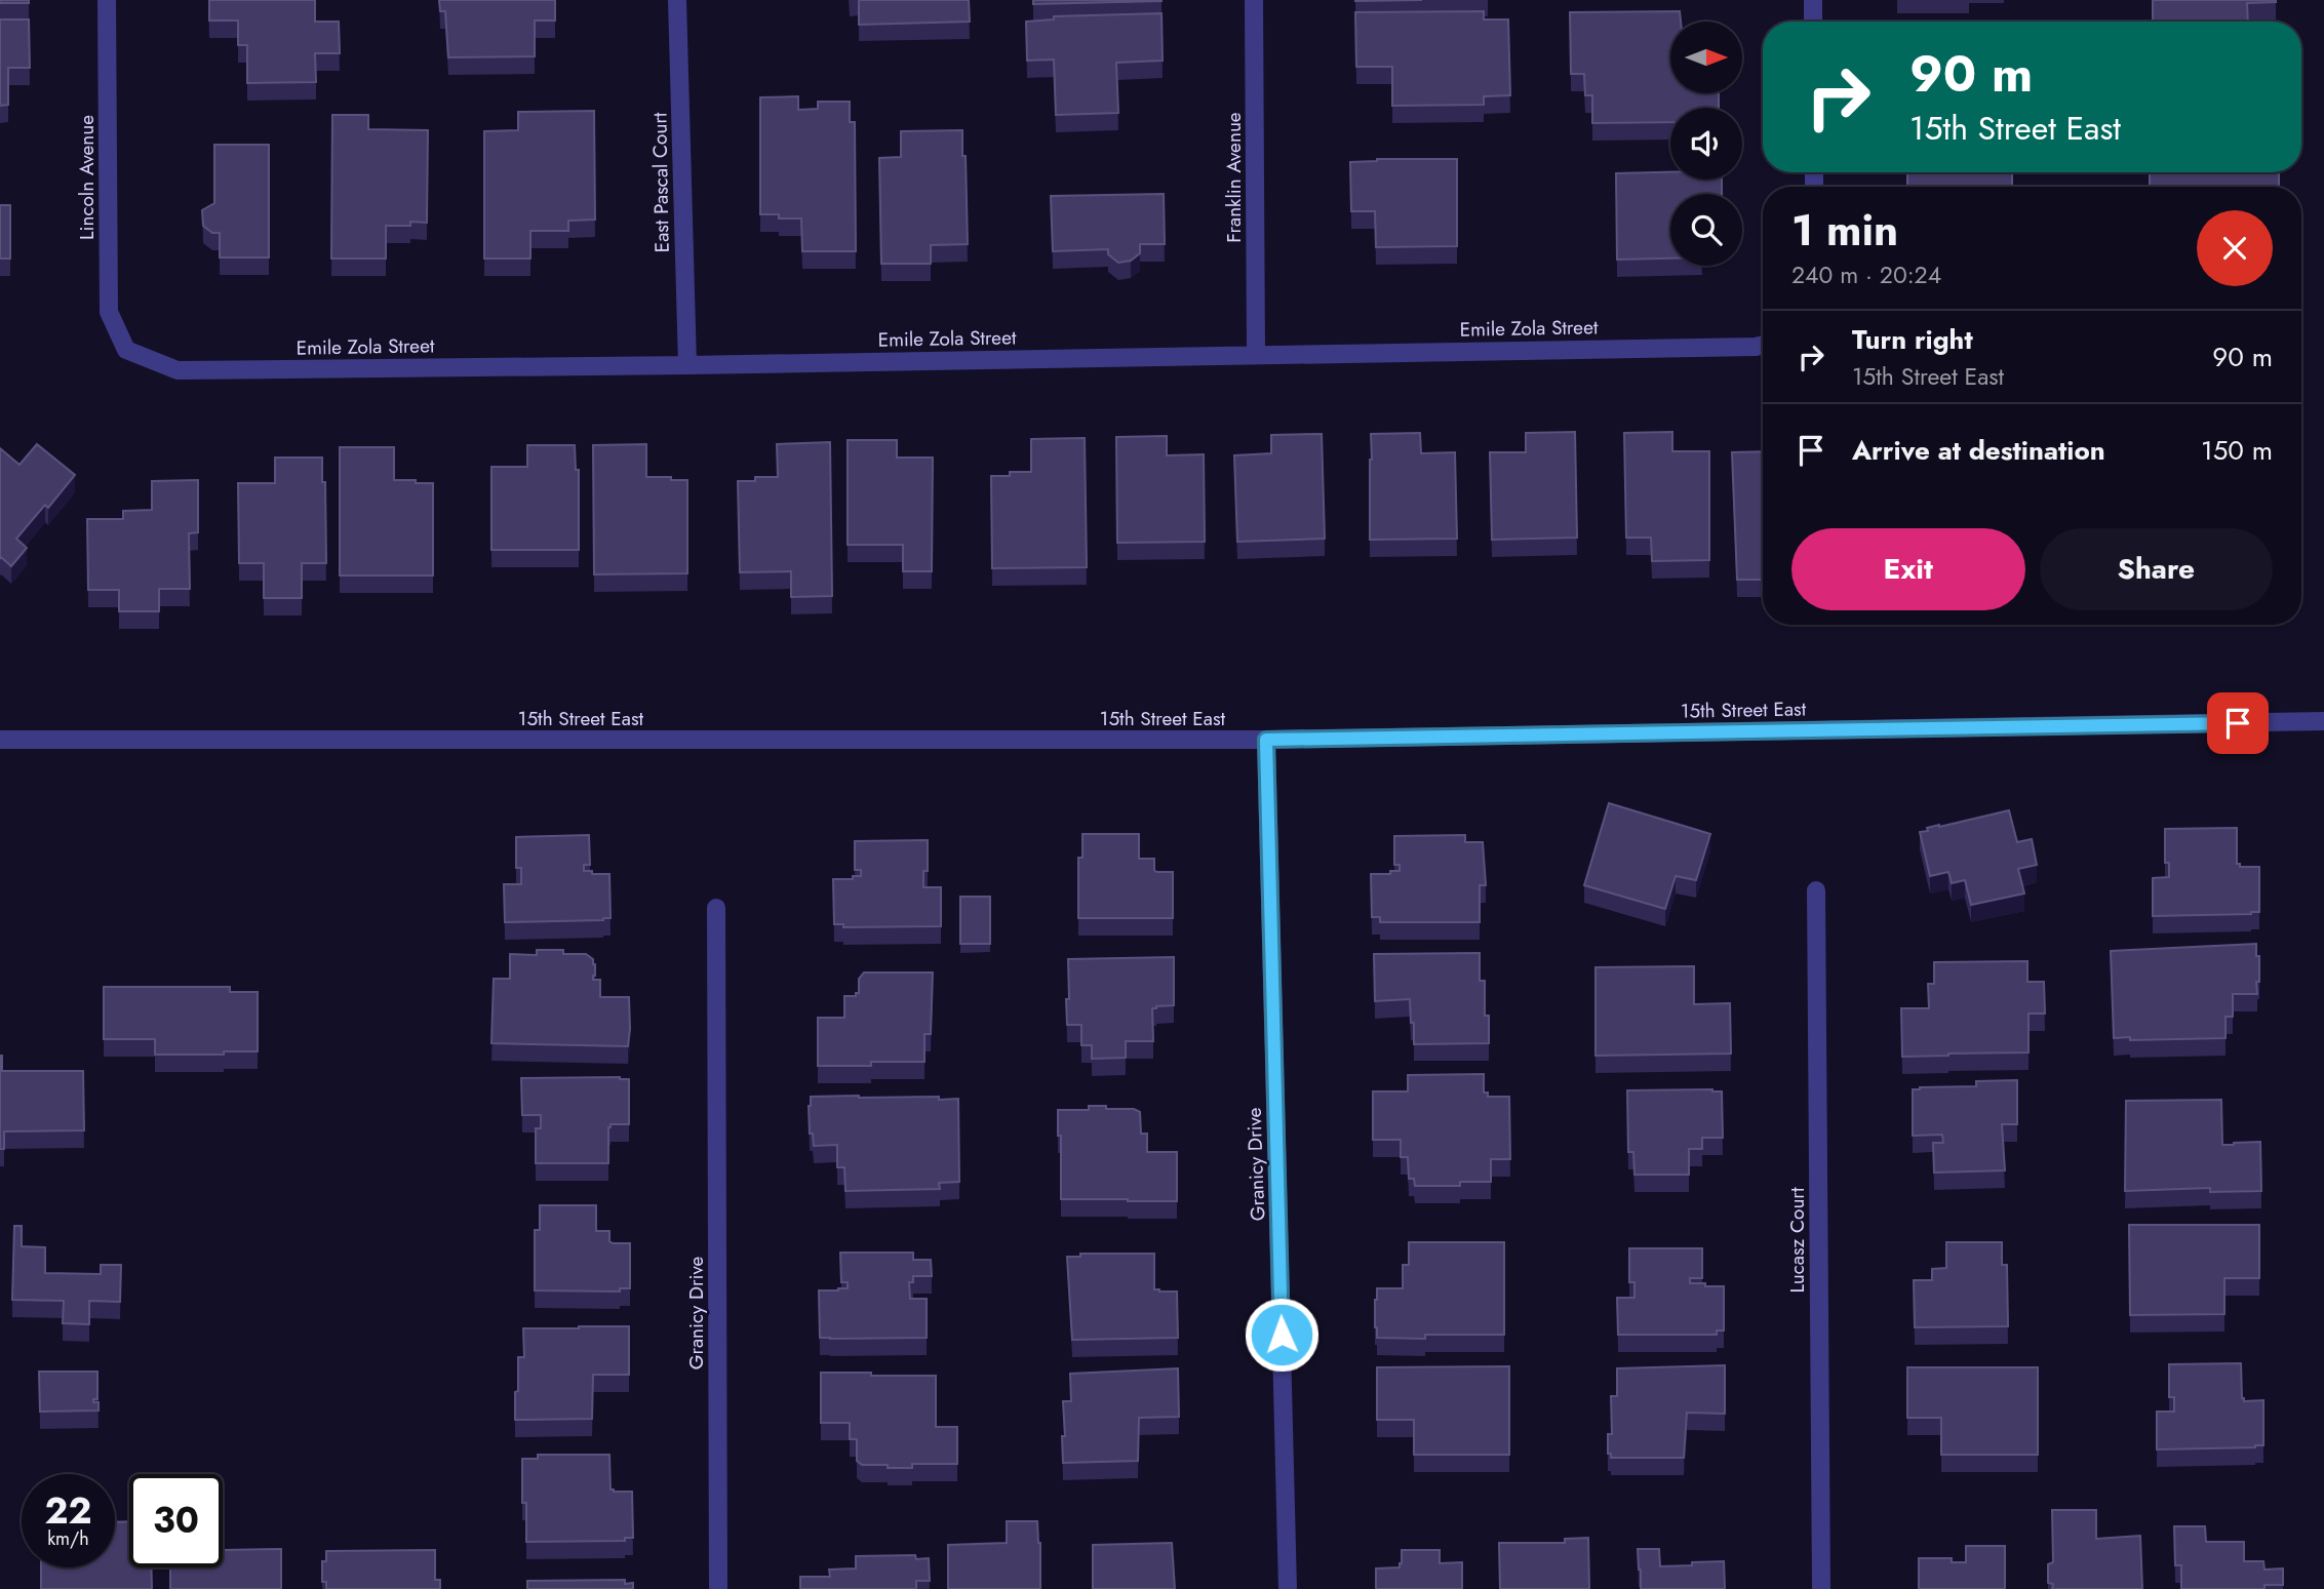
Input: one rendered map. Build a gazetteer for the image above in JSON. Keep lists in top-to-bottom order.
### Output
{
  "streets": {
    "street": [
      "Lincoln Avenue",
      "Franklin Avenue",
      "East Pascal Court",
      "Emile Zola Street",
      "15th Street East",
      "Granicy Drive",
      "Lucasz Court"
    ]
  },
  "crossings": [
    ["Lincoln Avenue", "Emile Zola Street"],
    ["Franklin Avenue", "Emile Zola Street"],
    ["East Pascal Court", "Emile Zola Street"],
    ["15th Street East", "Granicy Drive"]
  ],
  "north": "right",
  "page": {
    "turn": ["90 m", "15th Street East"],
    "heading": ["1 min", "240 m · 20:24"],
    "list": [
      {
        "name": "Turn right",
        "note": "15th Street East",
        "value": "90 m"
      },
      {
        "name": "Arrive at destination",
        "value": "150 m"
      }
    ],
    "buttons": ["Exit", "Share"],
    "speed": "22 km/h",
    "limit": "30"
  }
}
